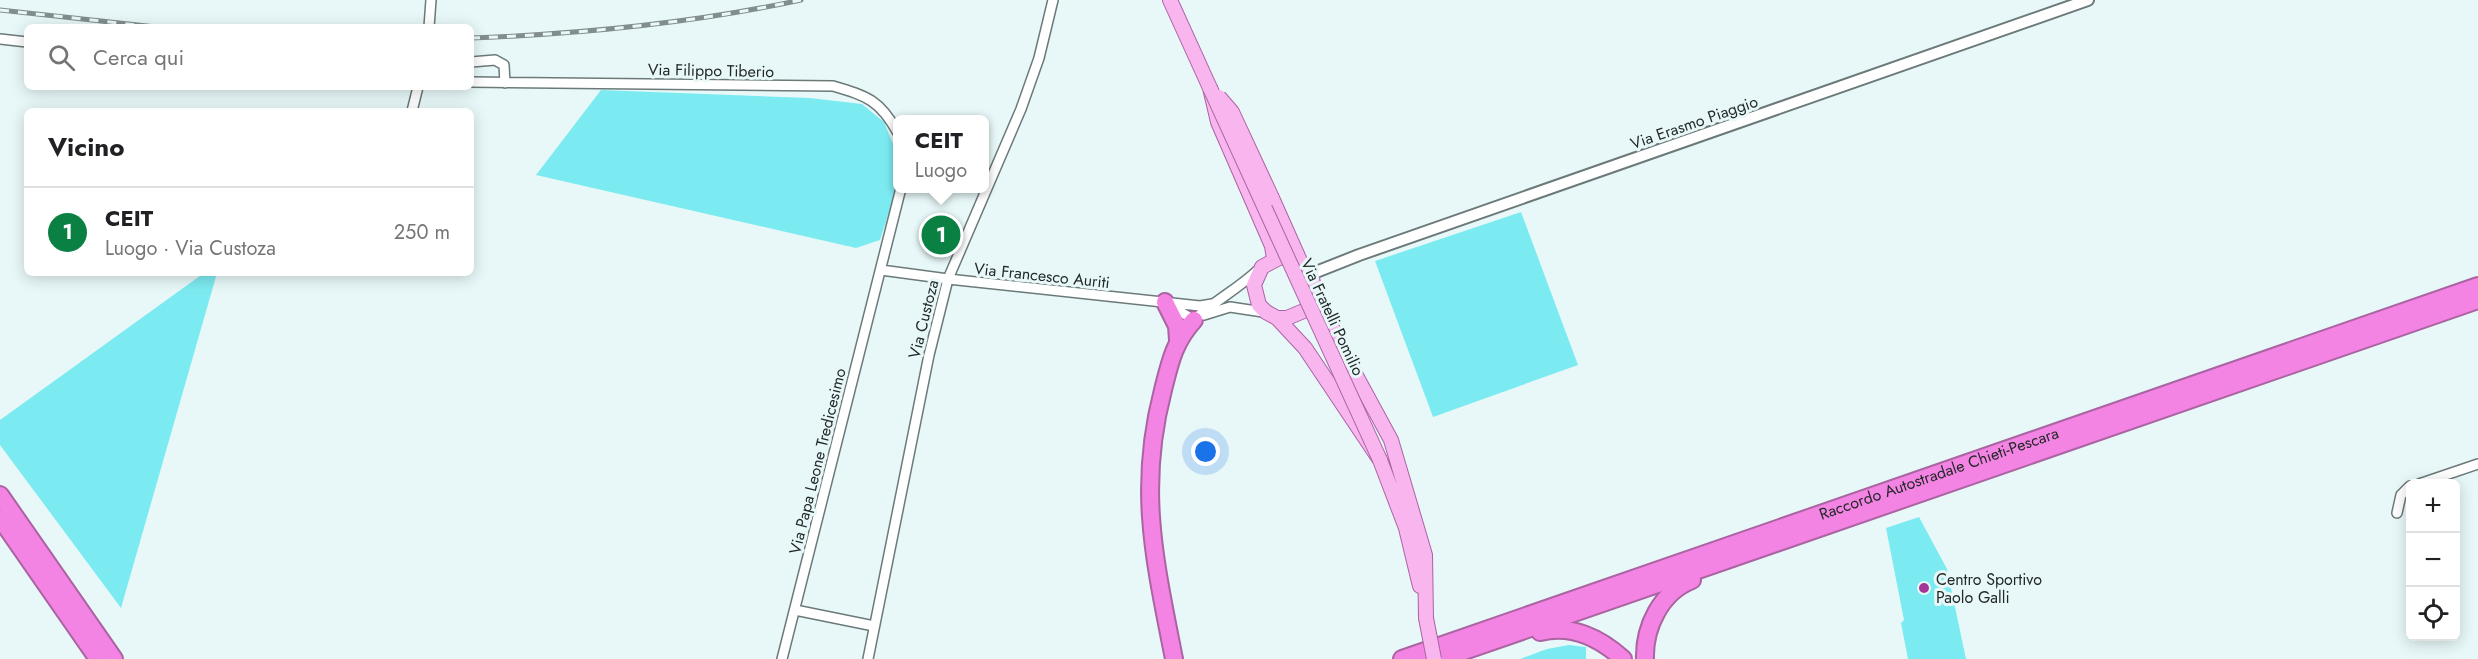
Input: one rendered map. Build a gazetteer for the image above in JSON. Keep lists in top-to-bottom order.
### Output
{
  "streets": {
    "highway": ["Raccordo Autostradale Chieti-Pescara"],
    "main road": ["Via Fratelli Pomilio"],
    "street": [
      "Via Filippo Tiberio",
      "Via Erasmo Piaggio",
      "Via Francesco Auriti",
      "Via Custoza",
      "Via Papa Leone Tredicesimo"
    ]
  },
  "crossings": [
    ["Via Erasmo Piaggio", "Via Fratelli Pomilio"],
    ["Via Francesco Auriti", "Via Custoza"],
    ["Via Francesco Auriti", "Via Papa Leone Tredicesimo"]
  ],
  "places": ["Centro Sportivo Paolo Galli"],
  "page": {
    "search": "Cerca qui",
    "heading": "Vicino",
    "popup": ["CEIT", "Luogo"],
    "list": [
      {
        "mark": "1",
        "name": "CEIT",
        "note": "Luogo · Via Custoza",
        "value": "250 m"
      }
    ],
    "pins": "1",
    "map_buttons": ["+", "−"]
  }
}
